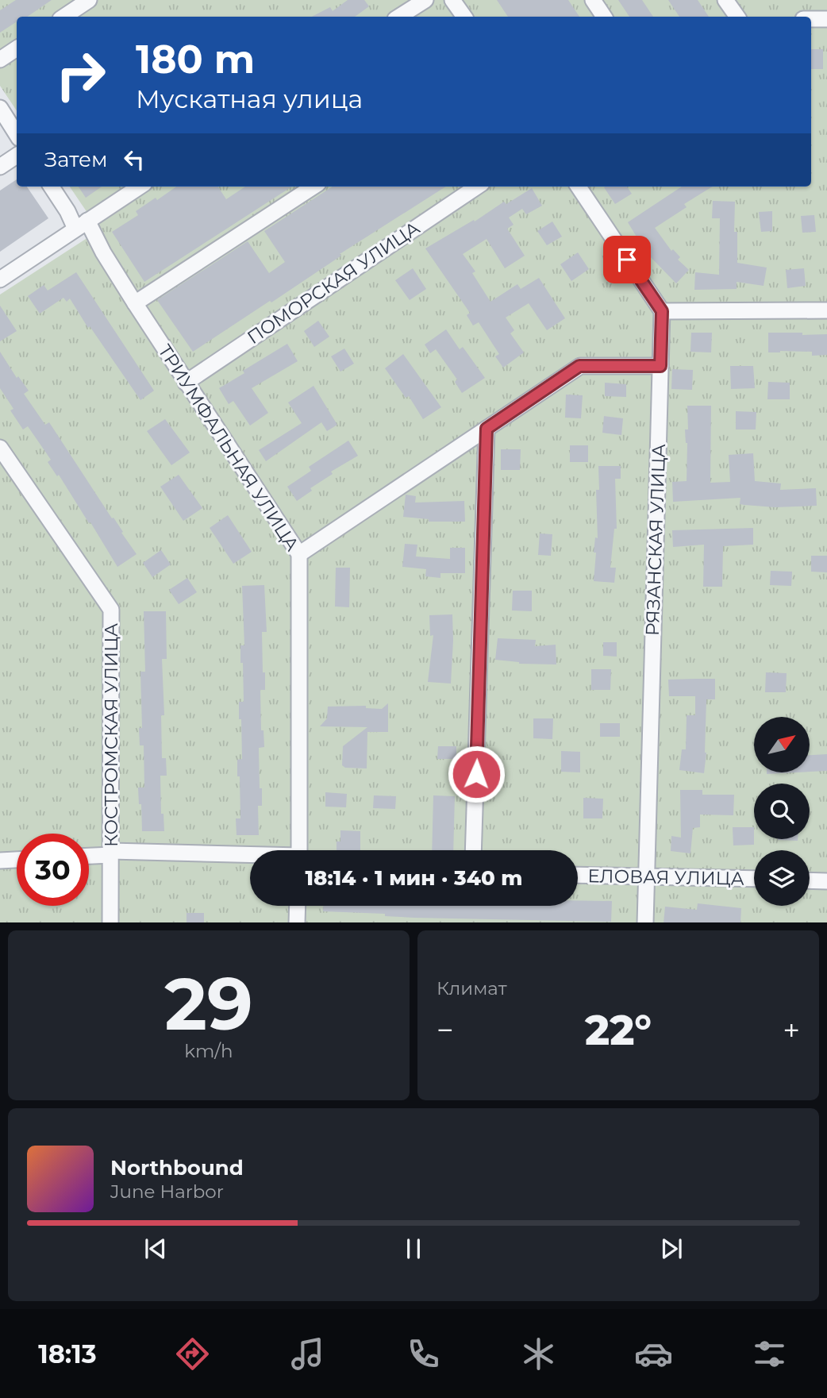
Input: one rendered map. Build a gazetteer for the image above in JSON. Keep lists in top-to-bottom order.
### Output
{
  "streets": {
    "street": [
      "ПОМОРСКАЯ УЛИЦА",
      "ТРИУМФАЛЬНАЯ УЛИЦА",
      "РЯЗАНСКАЯ УЛИЦА",
      "КОСТРОМСКАЯ УЛИЦА",
      "ЕЛОВАЯ УЛИЦА"
    ]
  },
  "crossings": [
    ["ПОМОРСКАЯ УЛИЦА", "ТРИУМФАЛЬНАЯ УЛИЦА"],
    ["РЯЗАНСКАЯ УЛИЦА", "ЕЛОВАЯ УЛИЦА"]
  ],
  "north": "top right",
  "page": {
    "turn": ["180 m", "Мускатная улица"],
    "then": "Затем",
    "limit": "30",
    "trip": "18:14 · 1 мин · 340 m",
    "tile": [
      ["29", "km/h"],
      "Климат"
    ],
    "heat": ["−", "22°", "+"],
    "song": ["Northbound", "June Harbor"],
    "tabs": "18:13"
  }
}
